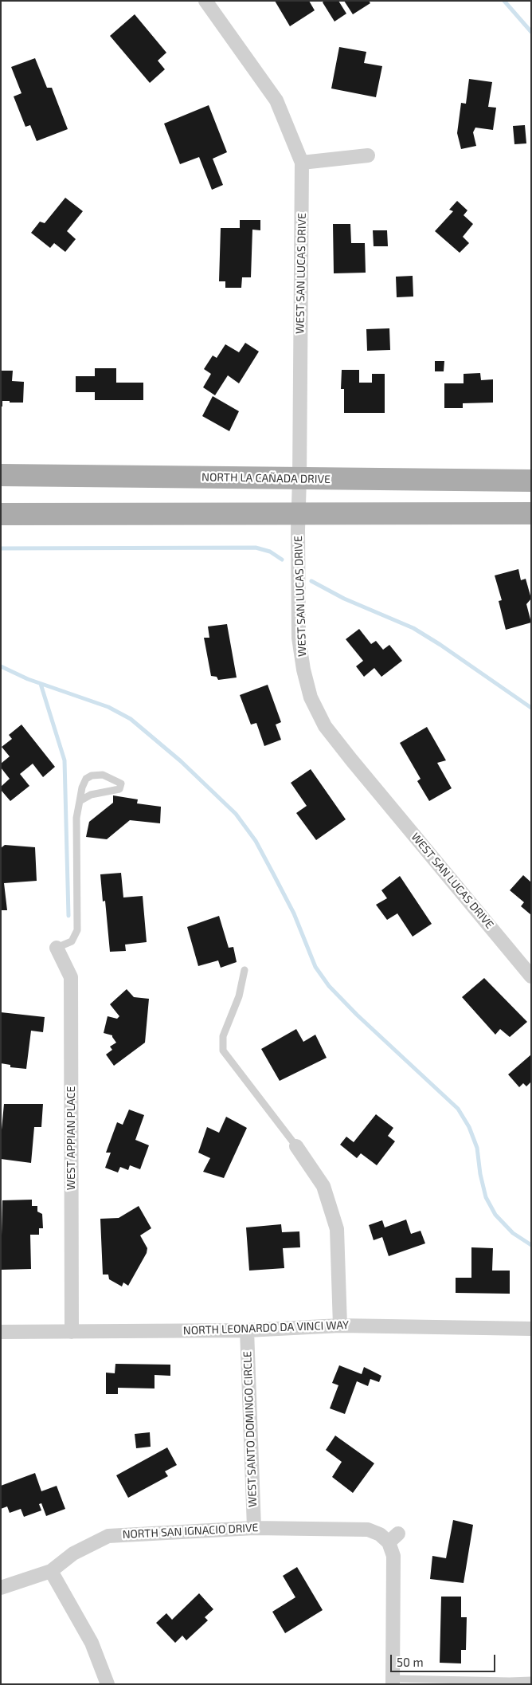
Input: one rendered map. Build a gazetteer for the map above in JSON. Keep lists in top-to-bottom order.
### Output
{
  "streets": {
    "main road": ["NORTH LA CAÑADA DRIVE"],
    "street": [
      "WEST SAN LUCAS DRIVE",
      "WEST APPIAN PLACE",
      "NORTH LEONARDO DA VINCI WAY",
      "WEST SANTO DOMINGO CIRCLE",
      "NORTH SAN IGNACIO DRIVE"
    ]
  },
  "crossings": [
    ["WEST SAN LUCAS DRIVE", "NORTH LA CAÑADA DRIVE"],
    ["WEST APPIAN PLACE", "NORTH LEONARDO DA VINCI WAY"],
    ["NORTH LEONARDO DA VINCI WAY", "WEST SANTO DOMINGO CIRCLE"],
    ["WEST SANTO DOMINGO CIRCLE", "NORTH SAN IGNACIO DRIVE"]
  ],
  "scale_bar": "50 m"
}
